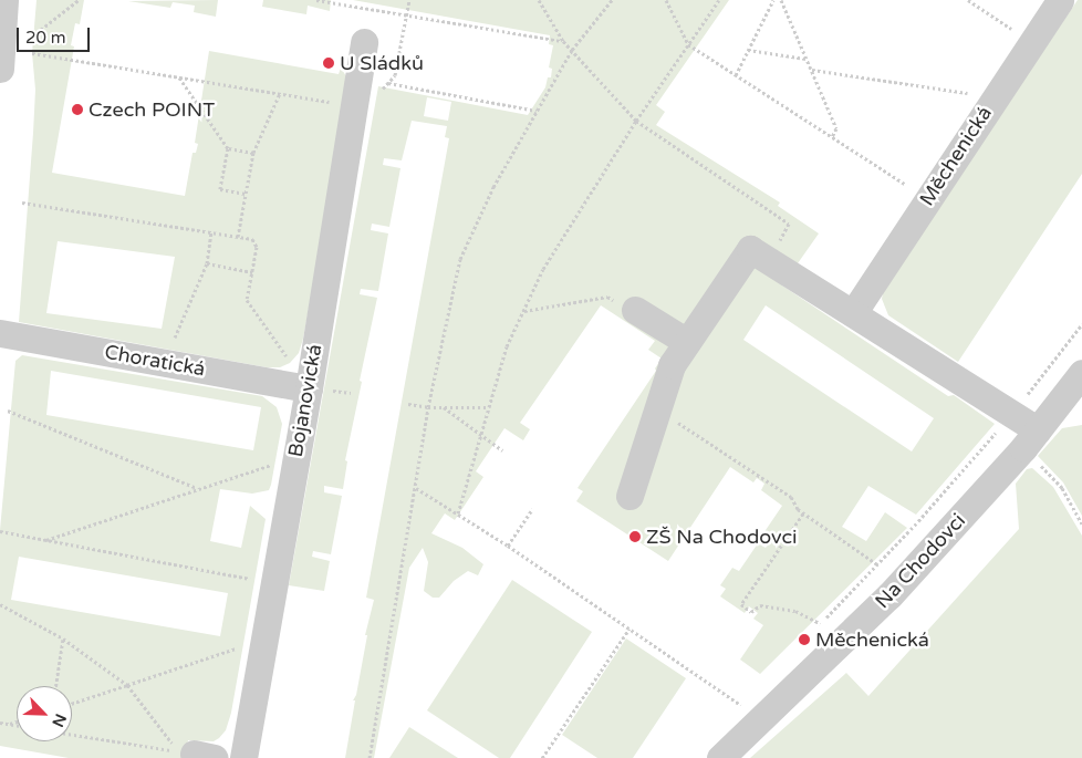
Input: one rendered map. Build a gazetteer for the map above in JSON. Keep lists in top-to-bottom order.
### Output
{
  "streets": {
    "street": [
      "Měchenická",
      "Choratická",
      "Bojanovická",
      "Na Chodovci"
    ]
  },
  "crossings": [
    ["Choratická", "Bojanovická"]
  ],
  "places": [
    "U Sládků",
    "Czech POINT",
    "ZŠ Na Chodovci",
    "Měchenická"
  ],
  "scale_bar": "20 m",
  "north": "bottom right"
}
